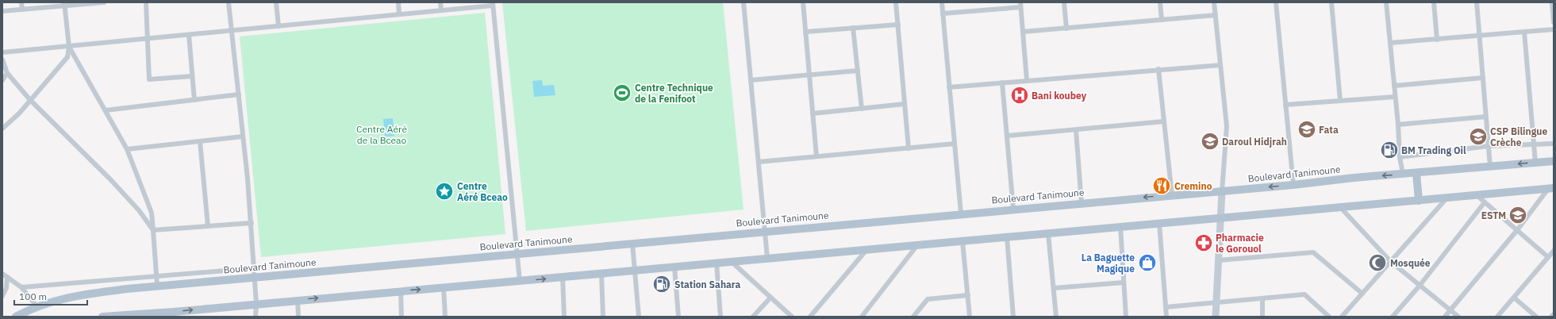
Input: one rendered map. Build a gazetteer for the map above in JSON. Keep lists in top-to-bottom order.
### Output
{
  "streets": {
    "main road": ["Boulevard Tanimoune"]
  },
  "parks": ["Centre Aéré de la Bceao"],
  "places": {
    "sports": ["Centre Technique de la Fenifoot"],
    "hospital": ["Bani koubey"],
    "school or university": [
      "Fata",
      "CSP Bilingue Crèche",
      "Daroul Hidjrah",
      "ESTM"
    ],
    "fuel station": ["BM Trading Oil", "Station Sahara"],
    "restaurant": ["Cremino"],
    "place": ["Centre Aéré Bceao"],
    "pharmacy": ["Pharmacie le Gorouol"],
    "shop": ["La Baguette Magique"],
    "mosque": ["Mosquée"]
  },
  "scale_bar": "100 m"
}
